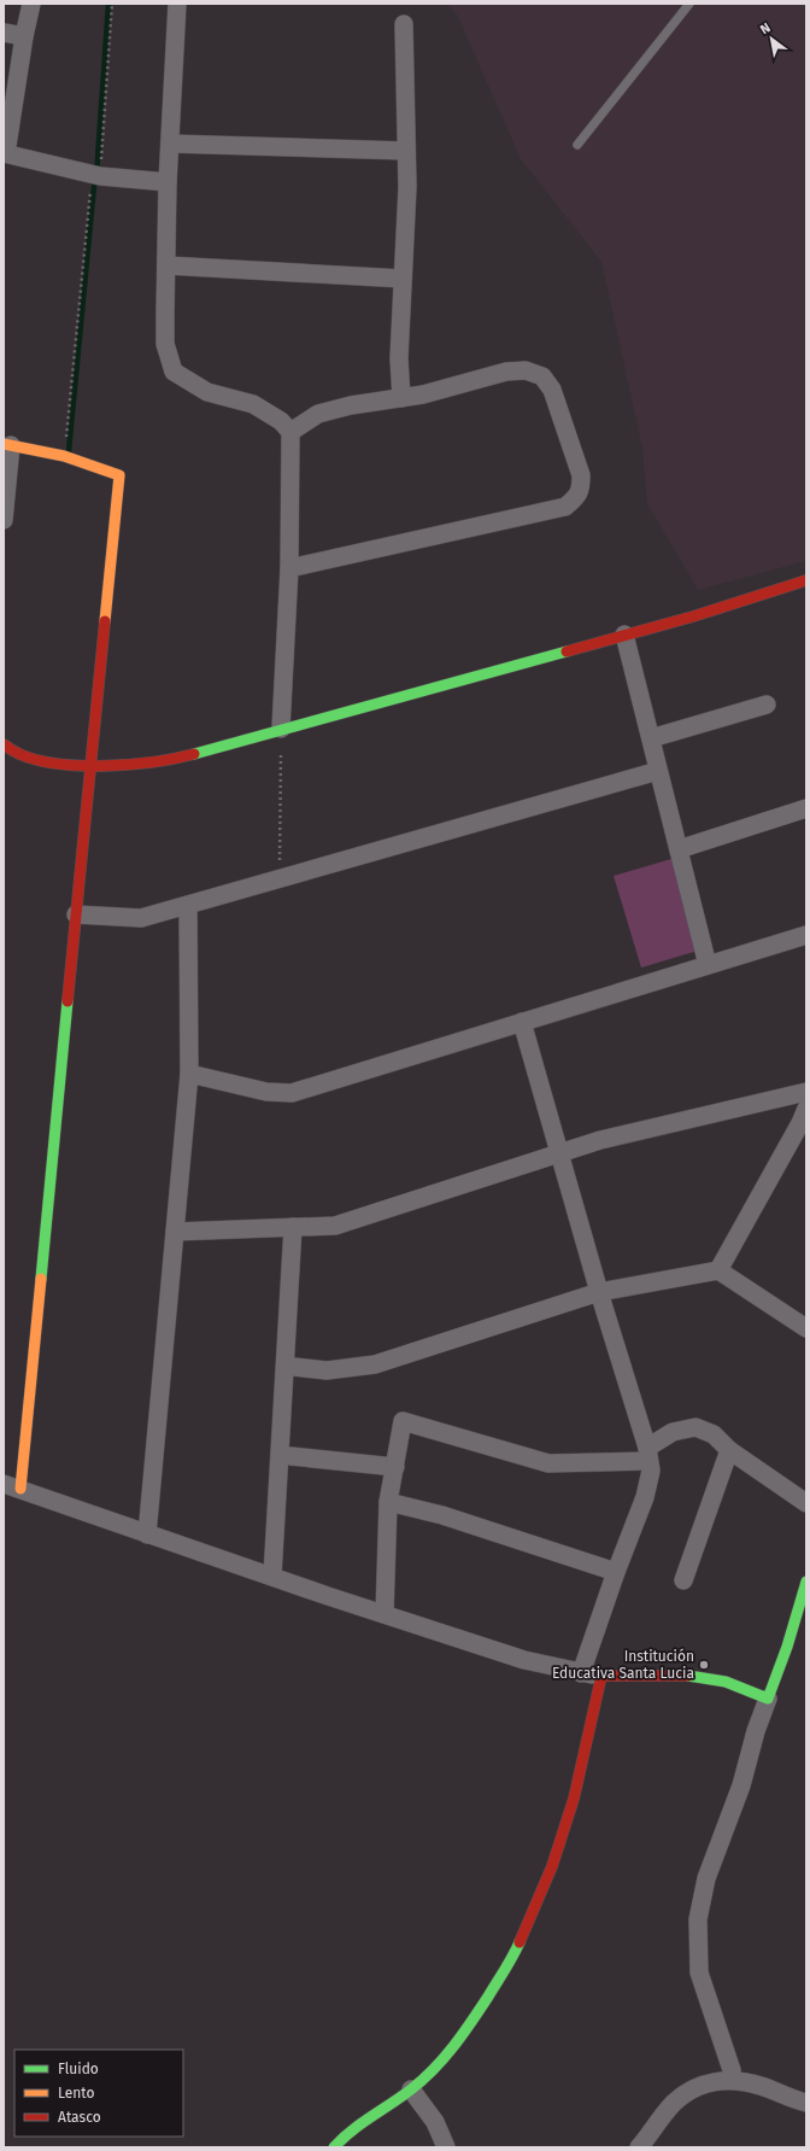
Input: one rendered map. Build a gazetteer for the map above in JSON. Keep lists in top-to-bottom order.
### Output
{
  "places": ["Institución Educativa Santa Lucia"],
  "legend": ["Fluido", "Lento", "Atasco"],
  "north": "top left"
}
